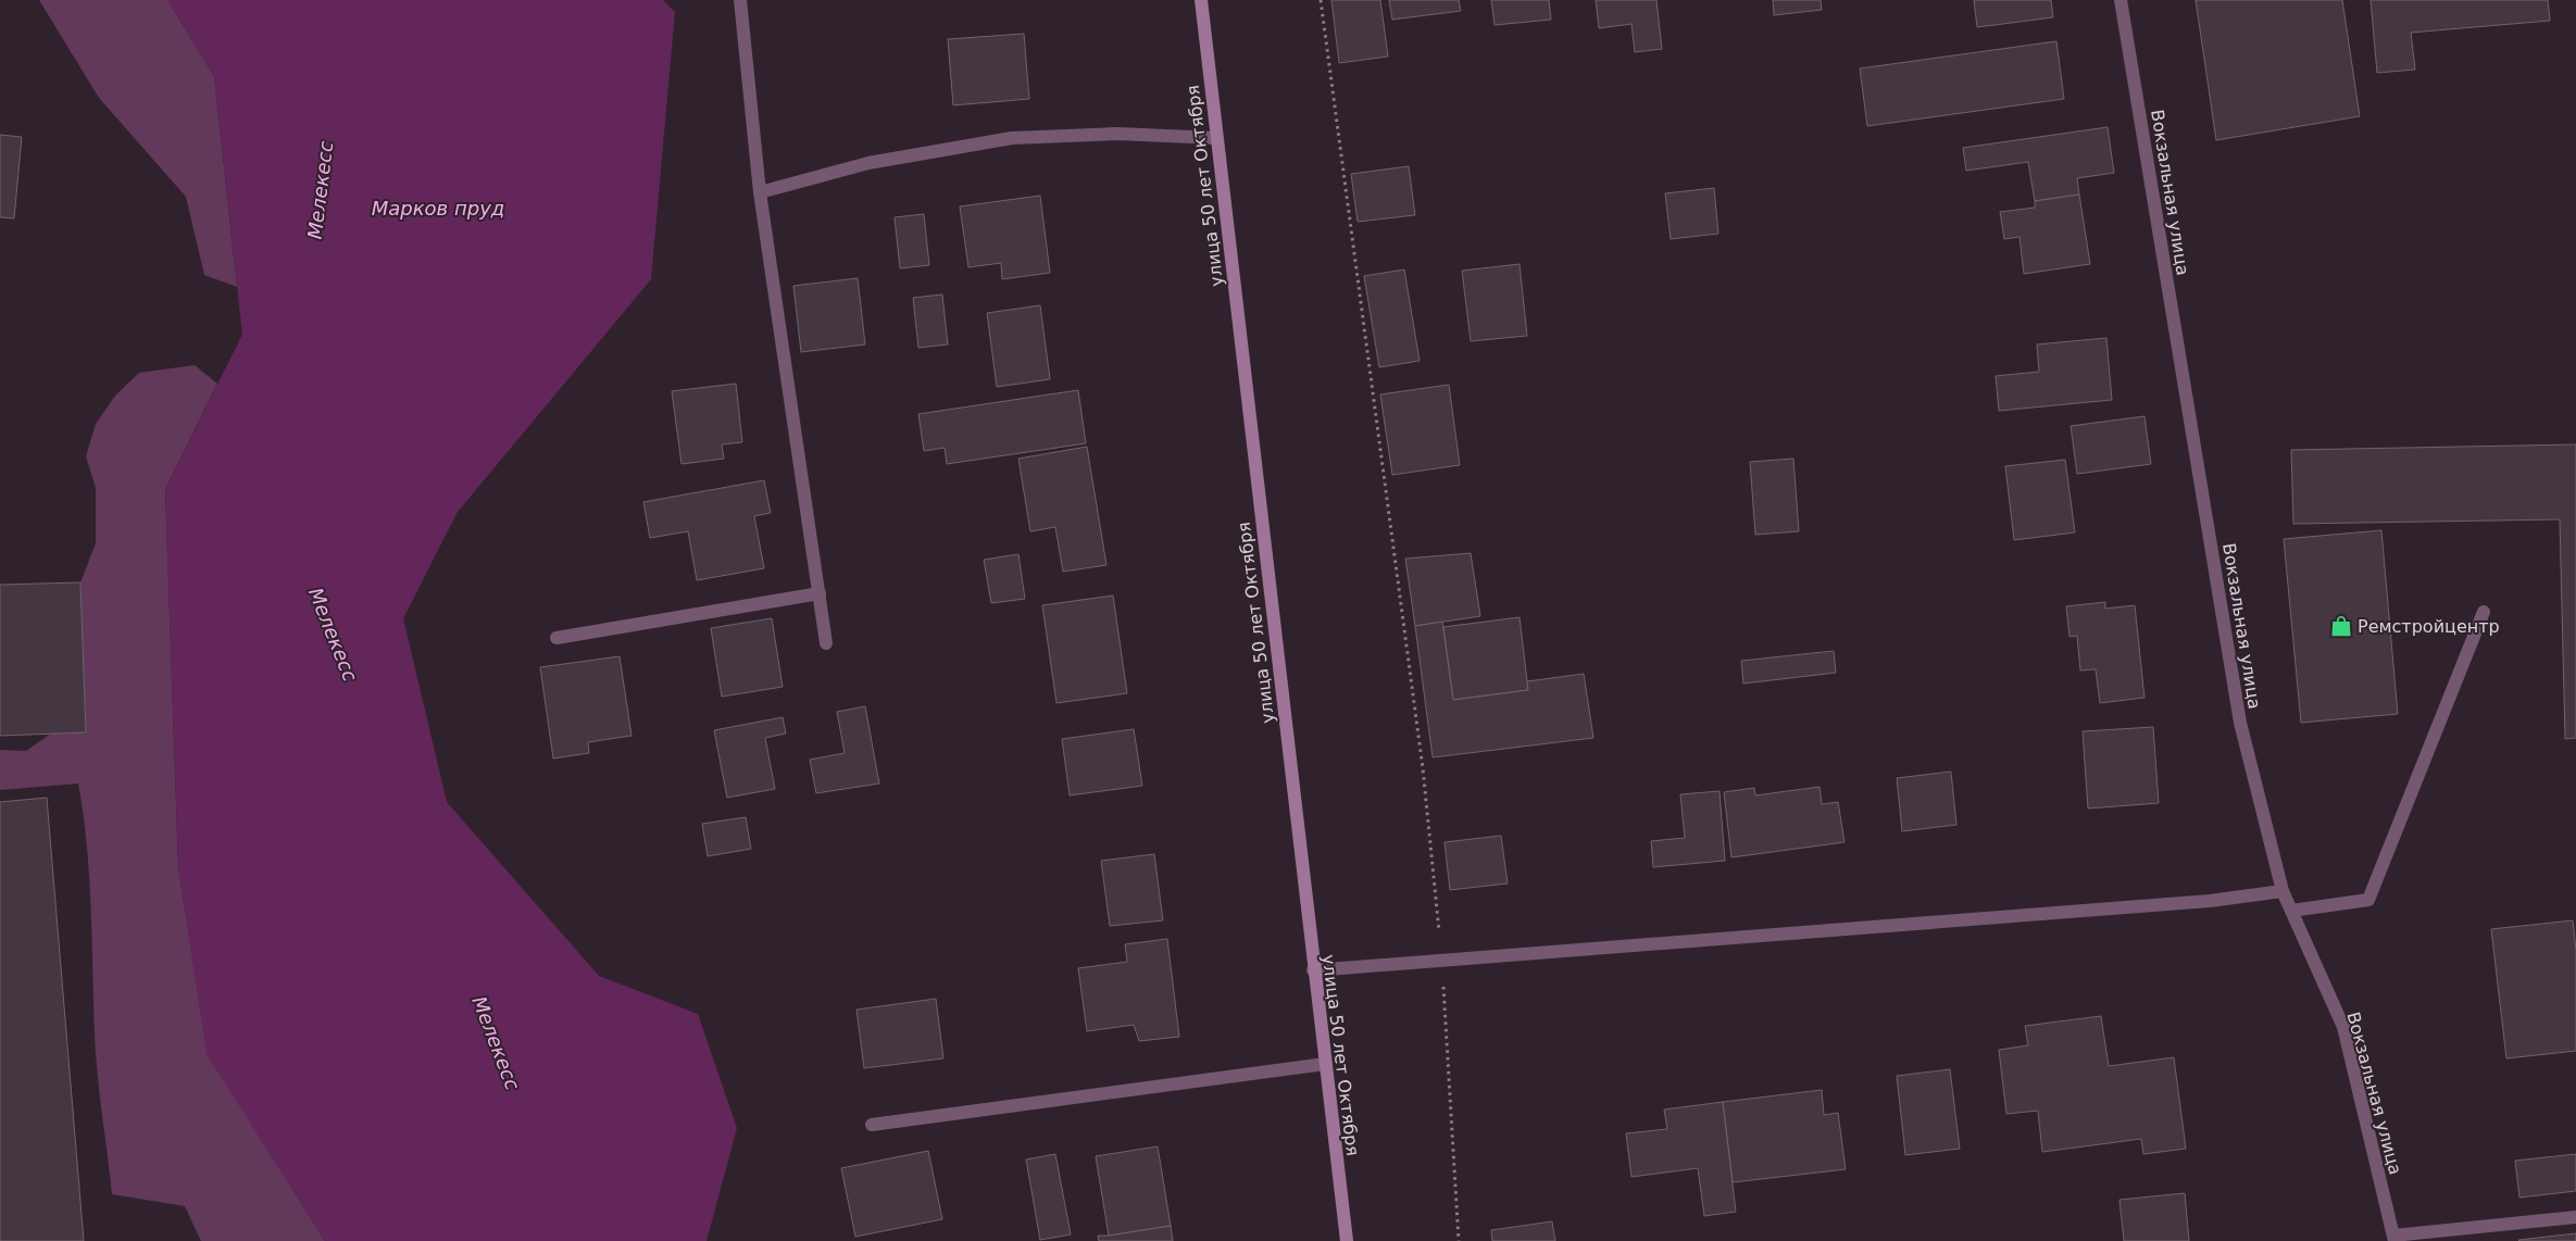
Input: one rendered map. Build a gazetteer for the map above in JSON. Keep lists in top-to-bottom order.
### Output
{
  "streets": {
    "main road": ["улица 50 лет Октября"],
    "street": ["Вокзальная улица"]
  },
  "water": ["Мелекесс", "Марков пруд"],
  "places": {
    "shop": ["Ремстройцентр"]
  }
}
